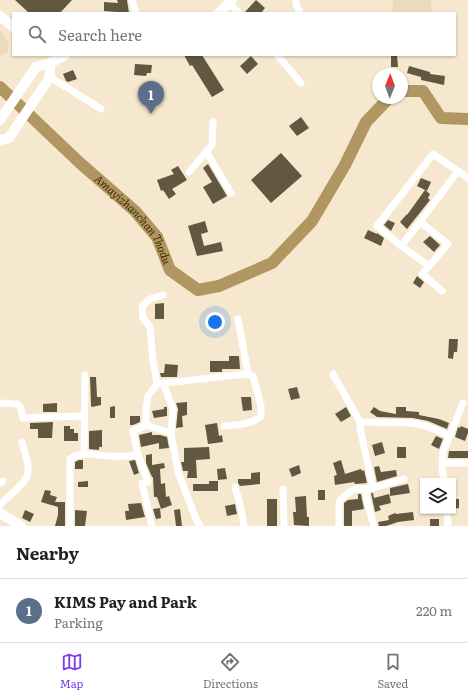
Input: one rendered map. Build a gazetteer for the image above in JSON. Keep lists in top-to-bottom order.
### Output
{
  "water": ["Amayizhanchan Thodu"],
  "north": "top",
  "page": {
    "search": "Search here",
    "pins": "1",
    "heading": "Nearby",
    "list": [
      {
        "mark": "1",
        "name": "KIMS Pay and Park",
        "note": "Parking",
        "value": "220 m"
      }
    ],
    "nav": ["Map", "Directions", "Saved"]
  }
}
